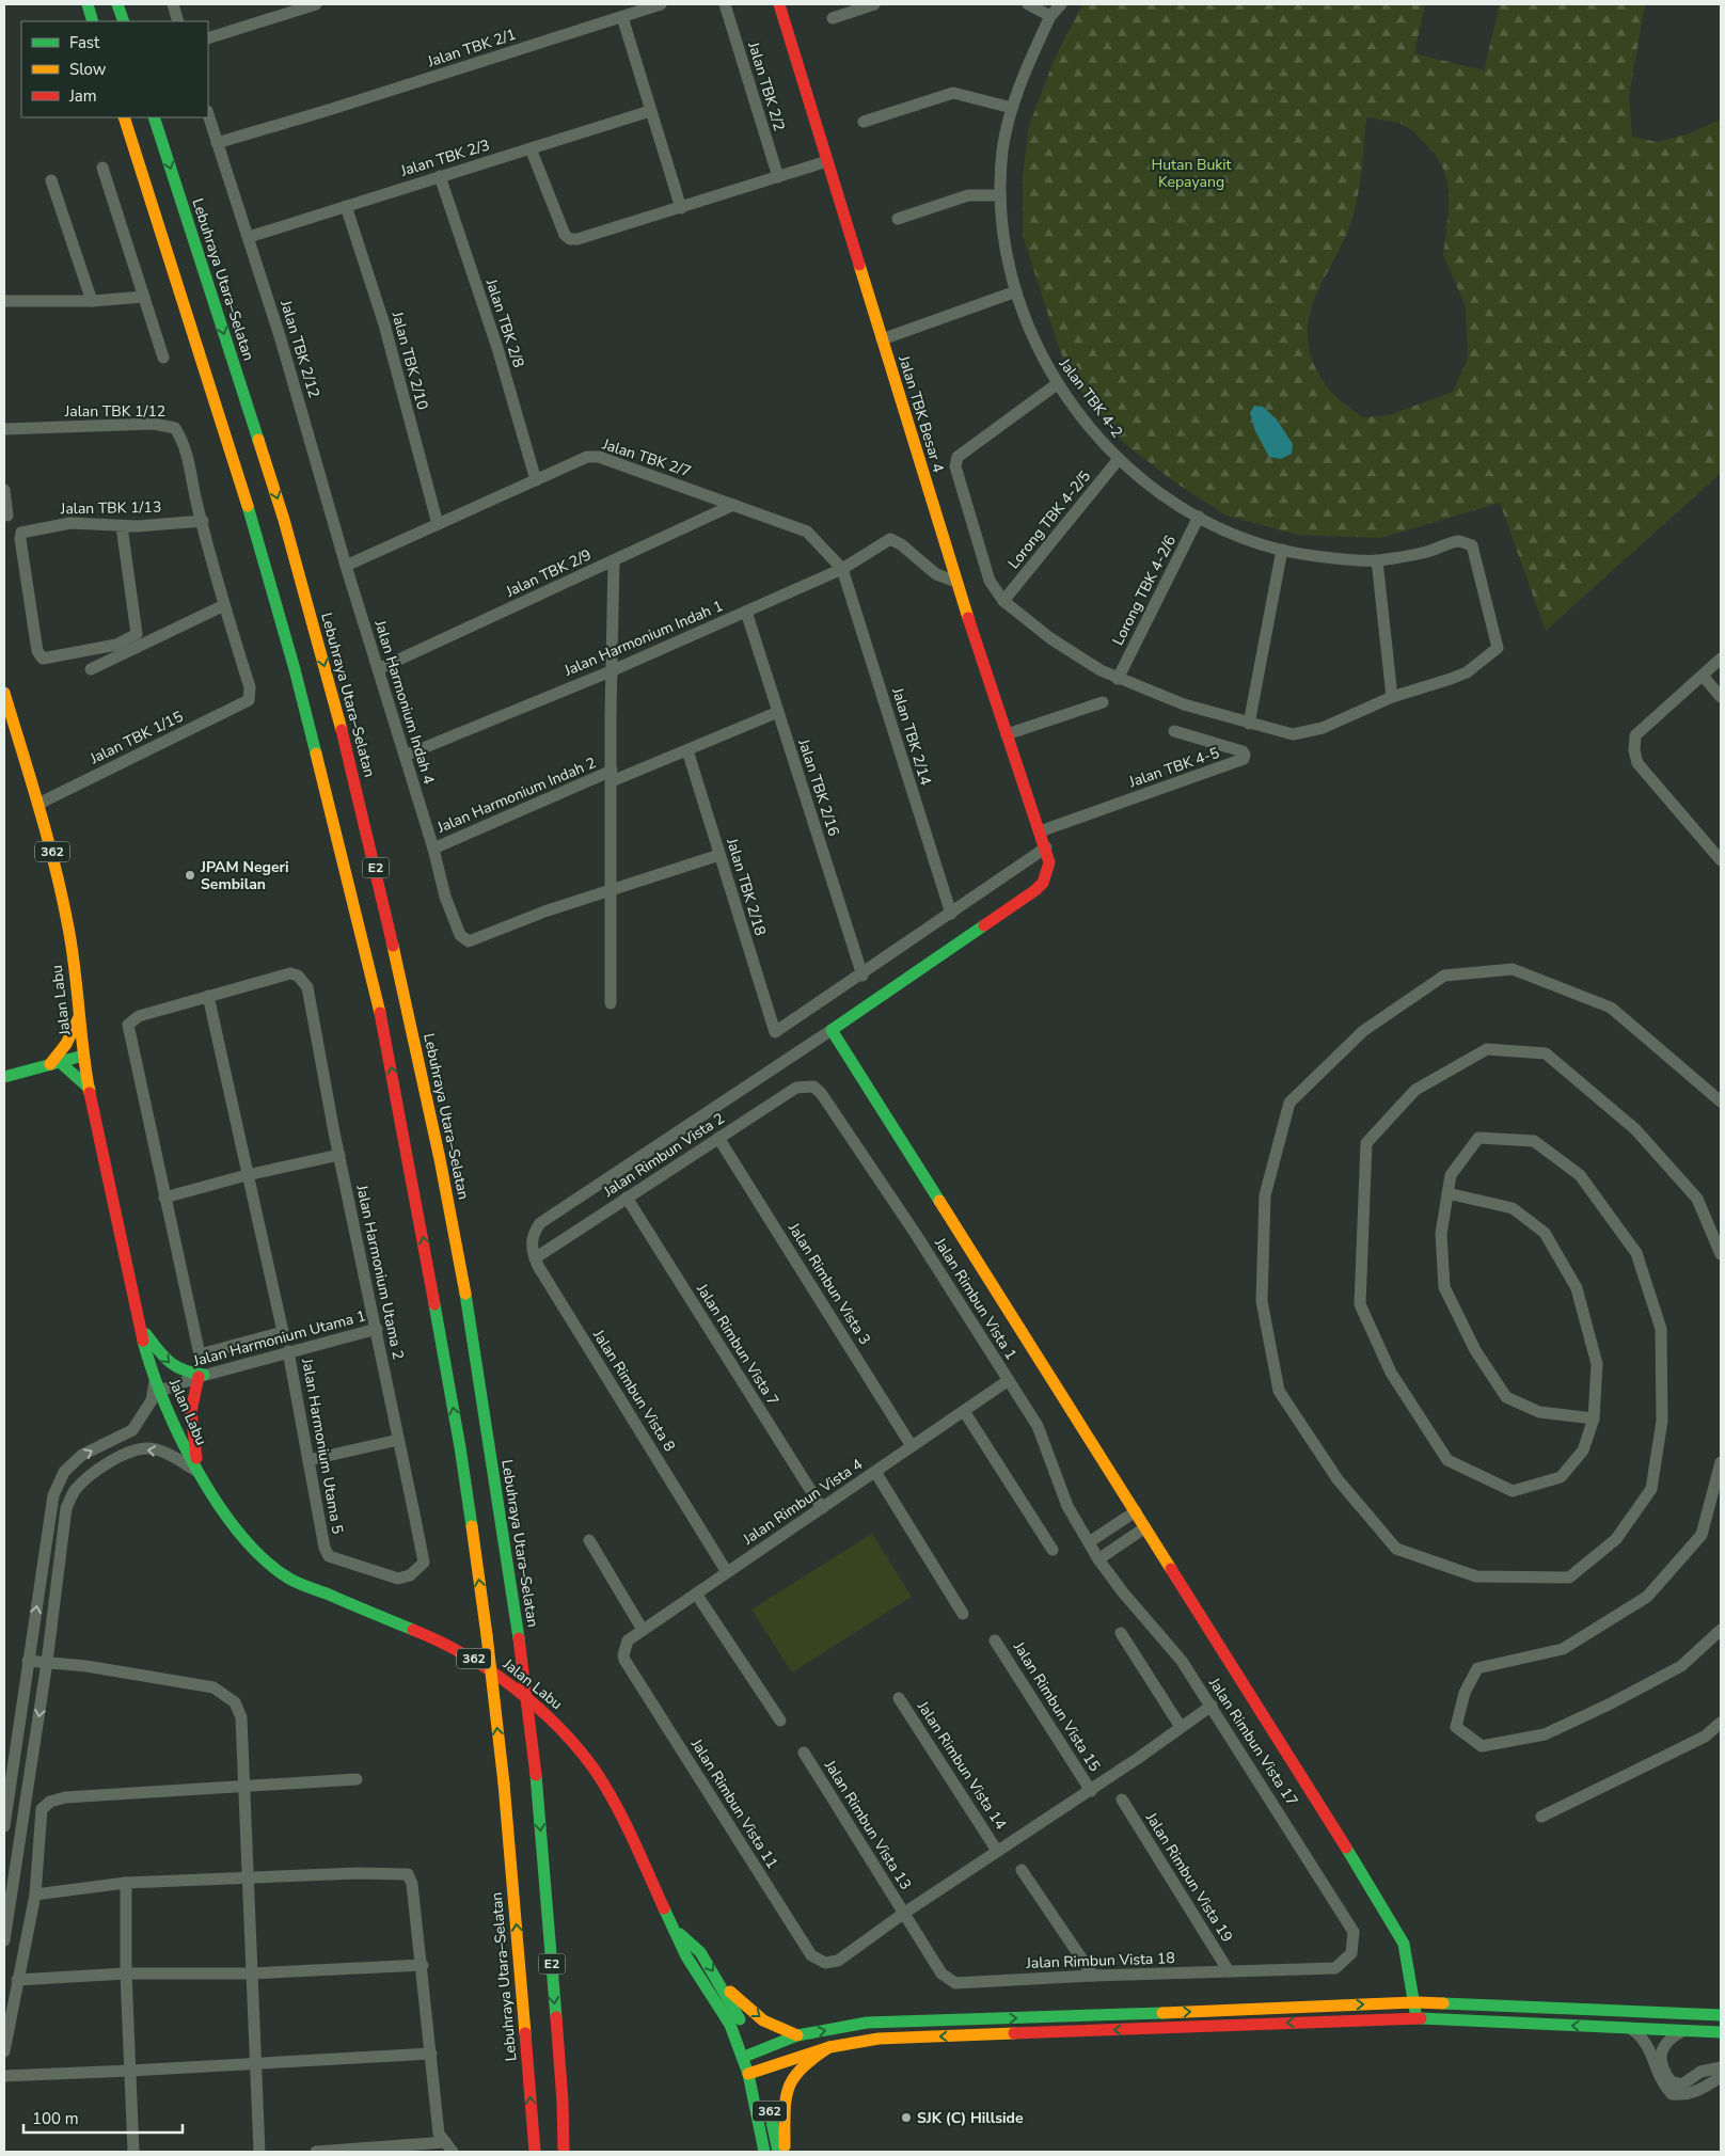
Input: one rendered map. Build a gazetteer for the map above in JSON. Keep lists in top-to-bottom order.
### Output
{
  "streets": {
    "main road": [
      "Lebuhraya Utara–Selatan",
      "Jalan TBK Besar 4",
      "362",
      "E2",
      "Jalan Labu"
    ],
    "street": [
      "Jalan TBK 2/1",
      "Jalan TBK 2/2",
      "Jalan TBK 2/3",
      "Jalan TBK 2/8",
      "Jalan TBK 2/12",
      "Jalan TBK 2/10",
      "Jalan TBK 4-2",
      "Jalan TBK 1/12",
      "Jalan TBK 2/7",
      "Jalan TBK 1/13",
      "Lorong TBK 4-2/5",
      "Jalan TBK 2/9",
      "Lorong TBK 4-2/6",
      "Jalan Harmonium Indah 1",
      "Jalan Harmonium Indah 4",
      "Jalan TBK 2/14",
      "Jalan TBK 1/15",
      "Jalan TBK 4-5",
      "Jalan TBK 2/16",
      "Jalan Harmonium Indah 2",
      "Jalan TBK 2/18",
      "Jalan Rimbun Vista 2",
      "Jalan Harmonium Utama 2",
      "Jalan Rimbun Vista 3",
      "Jalan Rimbun Vista 1",
      "Jalan Harmonium Utama 1",
      "Jalan Rimbun Vista 7",
      "Jalan Rimbun Vista 8",
      "Jalan Harmonium Utama 5",
      "Jalan Rimbun Vista 4",
      "Jalan Rimbun Vista 15",
      "Jalan Rimbun Vista 17",
      "Jalan Rimbun Vista 14",
      "Jalan Rimbun Vista 11",
      "Jalan Rimbun Vista 13",
      "Jalan Rimbun Vista 19",
      "Jalan Rimbun Vista 18"
    ]
  },
  "crossings": [
    ["Jalan TBK 2/1", "Jalan TBK 2/12"],
    ["Jalan TBK 2/3", "Jalan TBK 2/8"],
    ["Jalan TBK 2/3", "Jalan TBK 2/12"],
    ["Jalan TBK 2/3", "Jalan TBK 2/10"],
    ["Jalan TBK 2/8", "Jalan TBK 2/7"],
    ["Jalan TBK 2/12", "Jalan TBK 2/7"],
    ["Jalan TBK 2/12", "Jalan Harmonium Indah 4"],
    ["Jalan TBK 2/10", "Jalan TBK 2/7"],
    ["Jalan TBK 4-2", "Lorong TBK 4-2/5"],
    ["Jalan TBK 4-2", "Lorong TBK 4-2/6"],
    ["Jalan TBK 1/12", "Jalan TBK 1/13"],
    ["Jalan TBK Besar 4", "Jalan Harmonium Indah 1"],
    ["Jalan TBK Besar 4", "Jalan TBK 4-5"],
    ["Jalan TBK 2/7", "Jalan TBK 2/9"],
    ["Jalan TBK 2/7", "Jalan Harmonium Indah 1"],
    ["Jalan TBK 2/7", "Jalan Harmonium Indah 4"],
    ["Jalan TBK 2/7", "Jalan TBK 2/14"],
    ["Jalan TBK 2/9", "Jalan Harmonium Indah 4"],
    ["Jalan Harmonium Indah 1", "Jalan Harmonium Indah 4"],
    ["Jalan Harmonium Indah 1", "Jalan TBK 2/14"],
    ["Jalan Harmonium Indah 1", "Jalan TBK 2/16"],
    ["Jalan Harmonium Indah 4", "Jalan Harmonium Indah 2"],
    ["Jalan TBK 1/15", "Jalan Labu"],
    ["Jalan TBK 2/16", "Jalan Harmonium Indah 2"],
    ["Jalan TBK 2/16", "Jalan TBK 2/18"],
    ["Jalan Harmonium Indah 2", "Jalan TBK 2/18"],
    ["Jalan Labu", "Jalan Harmonium Utama 1"],
    ["Jalan Rimbun Vista 2", "Jalan Rimbun Vista 3"],
    ["Jalan Rimbun Vista 2", "Jalan Rimbun Vista 1"],
    ["Jalan Rimbun Vista 2", "Jalan Rimbun Vista 7"],
    ["Jalan Rimbun Vista 2", "Jalan Rimbun Vista 8"],
    ["Jalan Harmonium Utama 2", "Jalan Harmonium Utama 1"],
    ["Jalan Harmonium Utama 2", "Jalan Harmonium Utama 5"],
    ["Jalan Rimbun Vista 3", "Jalan Rimbun Vista 4"],
    ["Jalan Rimbun Vista 1", "Jalan Rimbun Vista 4"],
    ["Jalan Rimbun Vista 1", "Jalan Rimbun Vista 17"],
    ["Jalan Harmonium Utama 1", "Jalan Harmonium Utama 5"],
    ["Jalan Rimbun Vista 7", "Jalan Rimbun Vista 4"],
    ["Jalan Rimbun Vista 8", "Jalan Rimbun Vista 4"],
    ["Jalan Rimbun Vista 4", "Jalan Rimbun Vista 11"],
    ["Jalan Rimbun Vista 17", "Jalan Rimbun Vista 18"],
    ["Jalan Rimbun Vista 11", "Jalan Rimbun Vista 13"],
    ["Jalan Rimbun Vista 11", "Jalan Rimbun Vista 18"],
    ["Jalan Rimbun Vista 13", "Jalan Rimbun Vista 18"],
    ["Jalan Rimbun Vista 19", "Jalan Rimbun Vista 18"]
  ],
  "parks": ["Hutan Bukit Kepayang"],
  "places": ["JPAM Negeri Sembilan", "SJK (C) Hillside"],
  "legend": ["Fast", "Slow", "Jam"],
  "scale_bar": "100 m"
}
